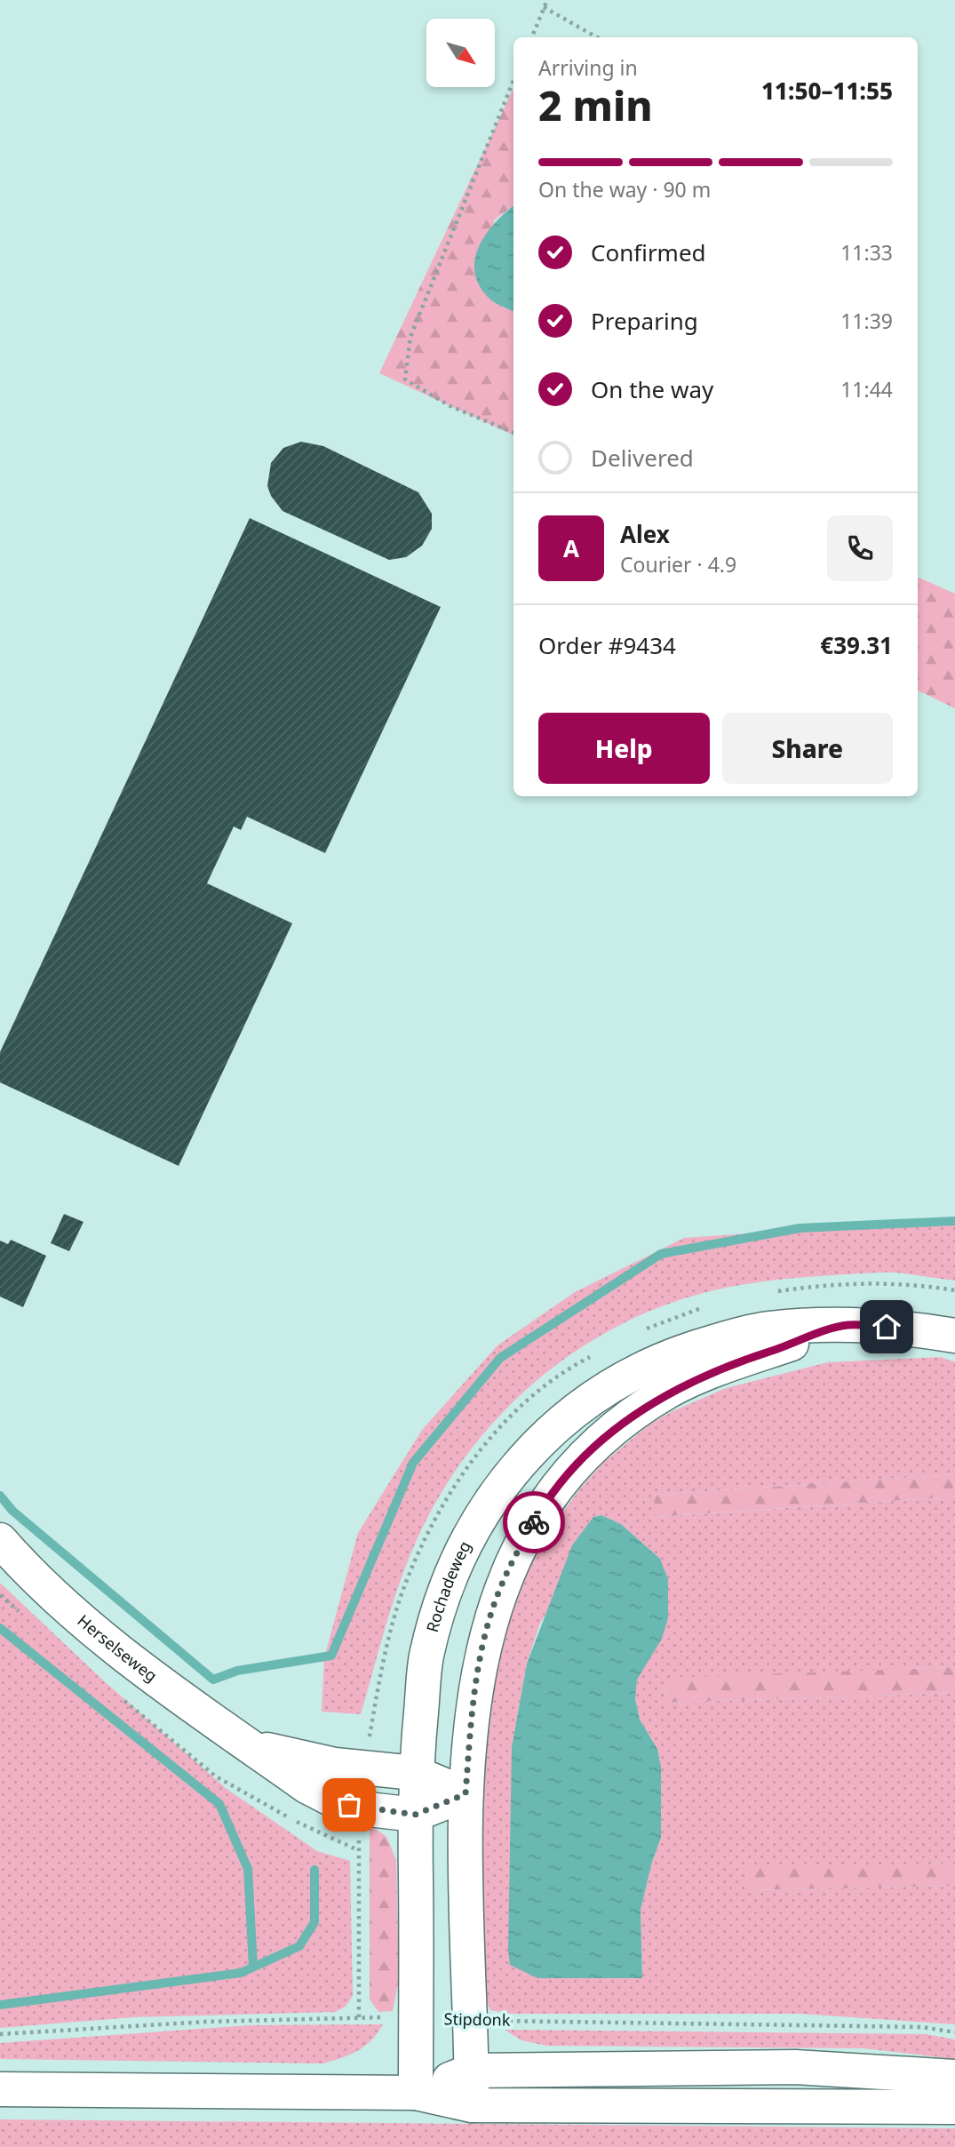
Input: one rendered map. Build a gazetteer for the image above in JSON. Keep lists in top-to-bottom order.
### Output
{
  "streets": {
    "main road": ["Rochadeweg", "Herselseweg"],
    "path": ["Stipdonk"]
  },
  "crossings": [
    ["Rochadeweg", "Herselseweg"],
    ["Rochadeweg", "Stipdonk"]
  ],
  "north": "bottom right",
  "page": {
    "heading": ["2 min", "Arriving in", "11:50–11:55"],
    "panel": [
      "Alex",
      "Courier · 4.9",
      "Order #9434",
      "€39.31"
    ],
    "bar": "On the way · 90 m",
    "list": [
      ["Confirmed", "11:33"],
      ["Preparing", "11:39"],
      ["On the way", "11:44"],
      "Delivered"
    ],
    "round": "A",
    "buttons": ["Help", "Share"]
  }
}
